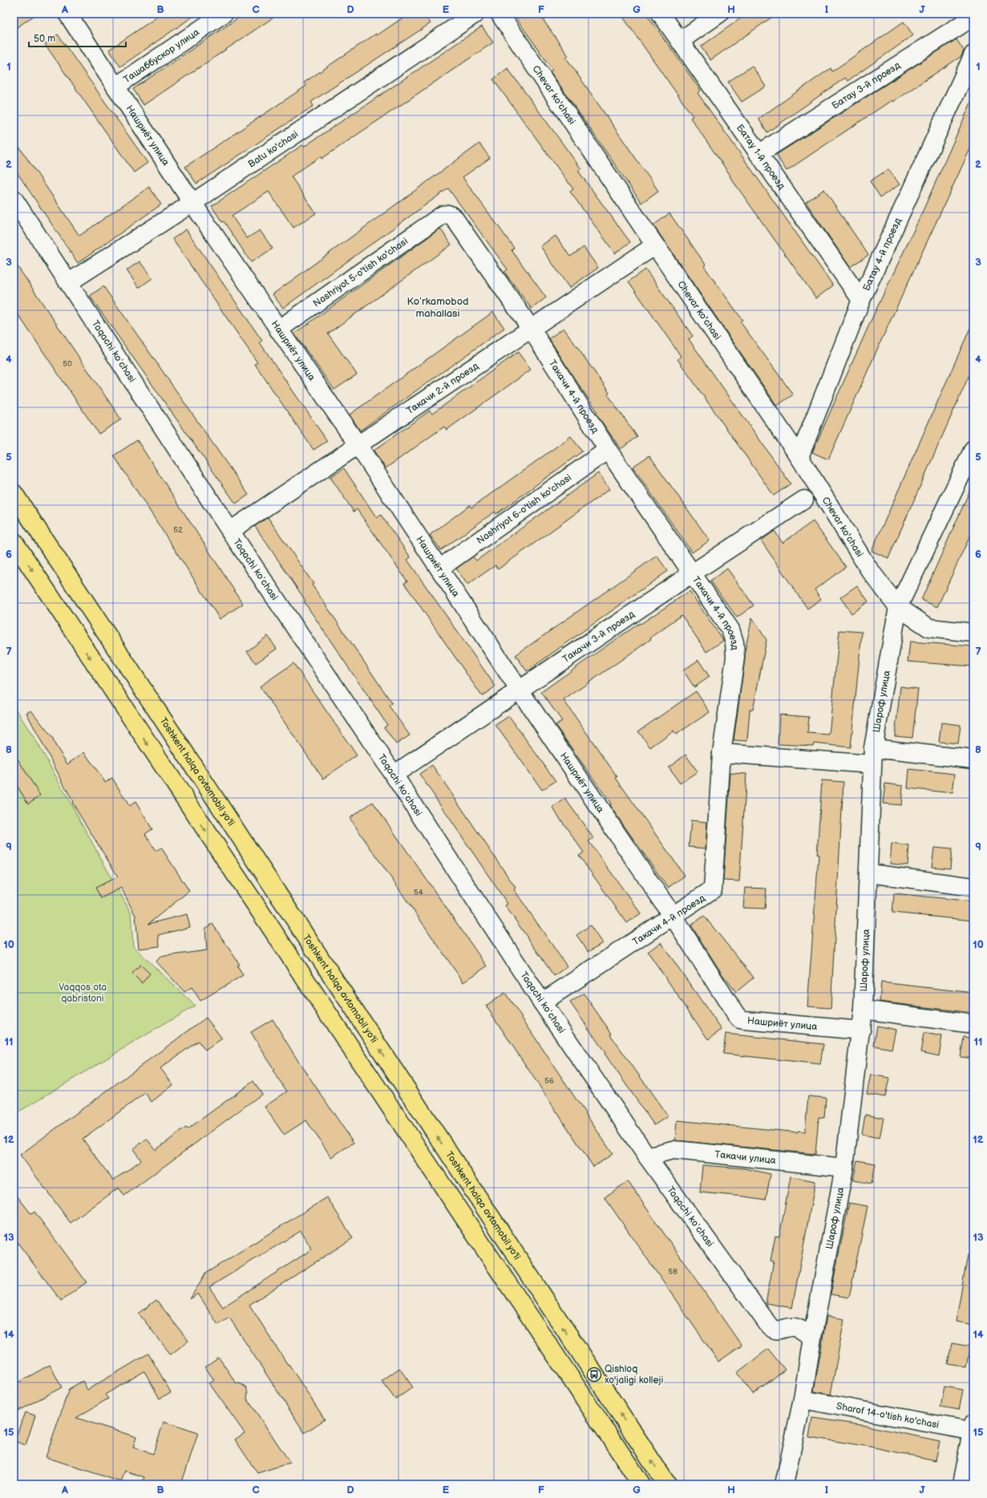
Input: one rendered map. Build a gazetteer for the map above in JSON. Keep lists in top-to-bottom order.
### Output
{
  "streets": {
    "highway": ["Toshkent halqa avtomobil yo'li"],
    "street": [
      "Ташаббускор улица",
      "Батау 3-й проезд",
      "Chevar ko'chasi",
      "Нашриёт улица",
      "Batu ko'chasi",
      "Батау 1-й проезд",
      "Батау 4-й проезд",
      "Nashriyot 5-o'tish ko'chasi",
      "Taqachi koʻchasi",
      "Такачи 2-й проезд",
      "Такачи 4-й проезд",
      "Nashriyot 6-o'tish ko'chasi",
      "Такачи 3-й проезд",
      "Шароф улица",
      "Такачи улица",
      "Sharof 14-o'tish ko'chasi"
    ]
  },
  "crossings": [
    ["Ташаббускор улица", "Нашриёт улица"],
    ["Батау 3-й проезд", "Батау 1-й проезд"],
    ["Chevar ko'chasi", "Батау 4-й проезд"],
    ["Chevar ko'chasi", "Такачи 2-й проезд"],
    ["Chevar ko'chasi", "Шароф улица"],
    ["Нашриёт улица", "Batu ko'chasi"],
    ["Нашриёт улица", "Nashriyot 5-o'tish ko'chasi"],
    ["Нашриёт улица", "Такачи 2-й проезд"],
    ["Нашриёт улица", "Такачи 4-й проезд"],
    ["Нашриёт улица", "Nashriyot 6-o'tish ko'chasi"],
    ["Нашриёт улица", "Такачи 3-й проезд"],
    ["Нашриёт улица", "Шароф улица"],
    ["Batu ko'chasi", "Taqachi koʻchasi"],
    ["Батау 1-й проезд", "Батау 4-й проезд"],
    ["Nashriyot 5-o'tish ko'chasi", "Такачи 4-й проезд"],
    ["Taqachi koʻchasi", "Такачи 2-й проезд"],
    ["Taqachi koʻchasi", "Такачи 4-й проезд"],
    ["Taqachi koʻchasi", "Такачи 3-й проезд"],
    ["Taqachi koʻchasi", "Шароф улица"],
    ["Taqachi koʻchasi", "Такачи улица"],
    ["Такачи 2-й проезд", "Такачи 4-й проезд"],
    ["Такачи 4-й проезд", "Nashriyot 6-o'tish ko'chasi"],
    ["Такачи 4-й проезд", "Такачи 3-й проезд"],
    ["Шароф улица", "Такачи улица"],
    ["Шароф улица", "Sharof 14-o'tish ko'chasi"]
  ],
  "districts": ["Koʻrkamobod mahallasi"],
  "parks": ["Vaqqos ota qabristoni"],
  "places": {
    "bus stop": ["Qishloq xo'jaligi kolleji"]
  },
  "house_numbers": [
    "50",
    "52",
    "54",
    "56",
    "58"
  ],
  "scale_bar": "50 m",
  "grid": {
    "columns": [
      "A",
      "B",
      "C",
      "D",
      "E",
      "F",
      "G",
      "H",
      "I",
      "J"
    ],
    "rows": [
      "1",
      "2",
      "3",
      "4",
      "5",
      "6",
      "7",
      "8",
      "9",
      "10",
      "11",
      "12",
      "13",
      "14",
      "15"
    ]
  }
}
